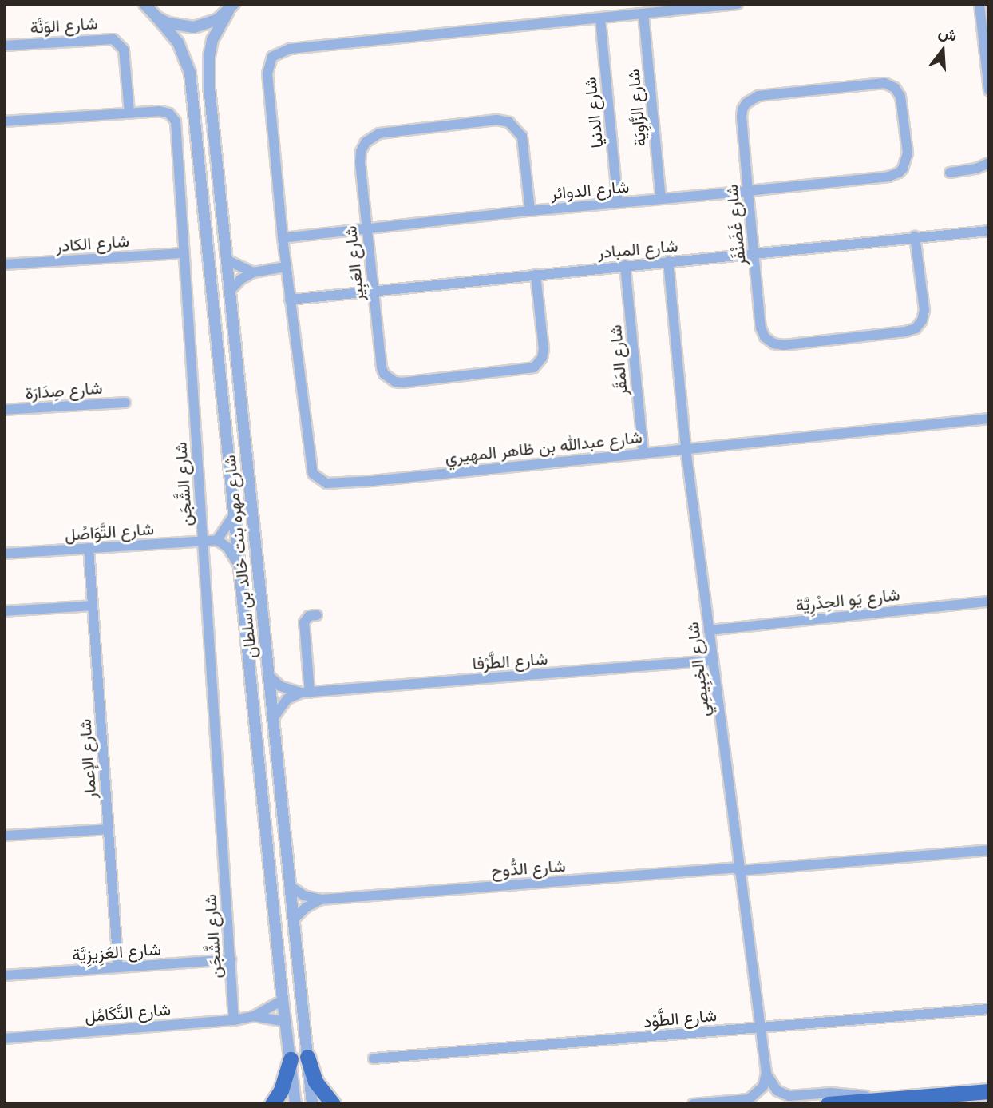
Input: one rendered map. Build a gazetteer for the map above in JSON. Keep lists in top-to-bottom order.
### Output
{
  "streets": {
    "street": [
      "شارع الوَنَّة",
      "شارع الزَّاوِيَة",
      "شارع الدنيا",
      "شارع الدوائر",
      "شارع غَضَنْفَر",
      "شارع الكادر",
      "شارع المبادر",
      "شارع العَبِير",
      "شارع المَقَر",
      "شارع صِدَارَة",
      "شارع عبدالله بن ظاهر المهيري",
      "شارع الشَّجَن",
      "شارع التَّوَاصُل",
      "شارع مهره بنت خالد بن سلطان",
      "شارع يَو الحِدْرِيَّة",
      "شارع الطَّرْفا",
      "شارع الخِبِيصِي",
      "شارع الإعمار",
      "شارع الدُّوح",
      "شارع العَزِيزِيَّة",
      "شارع التَّكَامُل",
      "شارع الطَّوْد"
    ]
  },
  "crossings": [
    ["شارع الوَنَّة", "شارع الشَّجَن"],
    ["شارع الزَّاوِيَة", "شارع الدوائر"],
    ["شارع الزَّاوِيَة", "شارع عبدالله بن ظاهر المهيري"],
    ["شارع الدنيا", "شارع الدوائر"],
    ["شارع الدنيا", "شارع عبدالله بن ظاهر المهيري"],
    ["شارع الدوائر", "شارع غَضَنْفَر"],
    ["شارع الدوائر", "شارع العَبِير"],
    ["شارع الدوائر", "شارع عبدالله بن ظاهر المهيري"],
    ["شارع غَضَنْفَر", "شارع المبادر"],
    ["شارع الكادر", "شارع الشَّجَن"],
    ["شارع المبادر", "شارع العَبِير"],
    ["شارع المبادر", "شارع المَقَر"],
    ["شارع المبادر", "شارع عبدالله بن ظاهر المهيري"],
    ["شارع المبادر", "شارع الخِبِيصِي"],
    ["شارع المَقَر", "شارع عبدالله بن ظاهر المهيري"],
    ["شارع عبدالله بن ظاهر المهيري", "شارع الخِبِيصِي"],
    ["شارع الشَّجَن", "شارع التَّوَاصُل"],
    ["شارع الشَّجَن", "شارع العَزِيزِيَّة"],
    ["شارع الشَّجَن", "شارع التَّكَامُل"],
    ["شارع التَّوَاصُل", "شارع الإعمار"],
    ["شارع مهره بنت خالد بن سلطان", "شارع الطَّرْفا"],
    ["شارع مهره بنت خالد بن سلطان", "شارع الدُّوح"],
    ["شارع مهره بنت خالد بن سلطان", "شارع التَّكَامُل"],
    ["شارع يَو الحِدْرِيَّة", "شارع الخِبِيصِي"],
    ["شارع الطَّرْفا", "شارع الخِبِيصِي"],
    ["شارع الخِبِيصِي", "شارع الدُّوح"],
    ["شارع الخِبِيصِي", "شارع الطَّوْد"],
    ["شارع الإعمار", "شارع العَزِيزِيَّة"]
  ],
  "north": "top"
}
